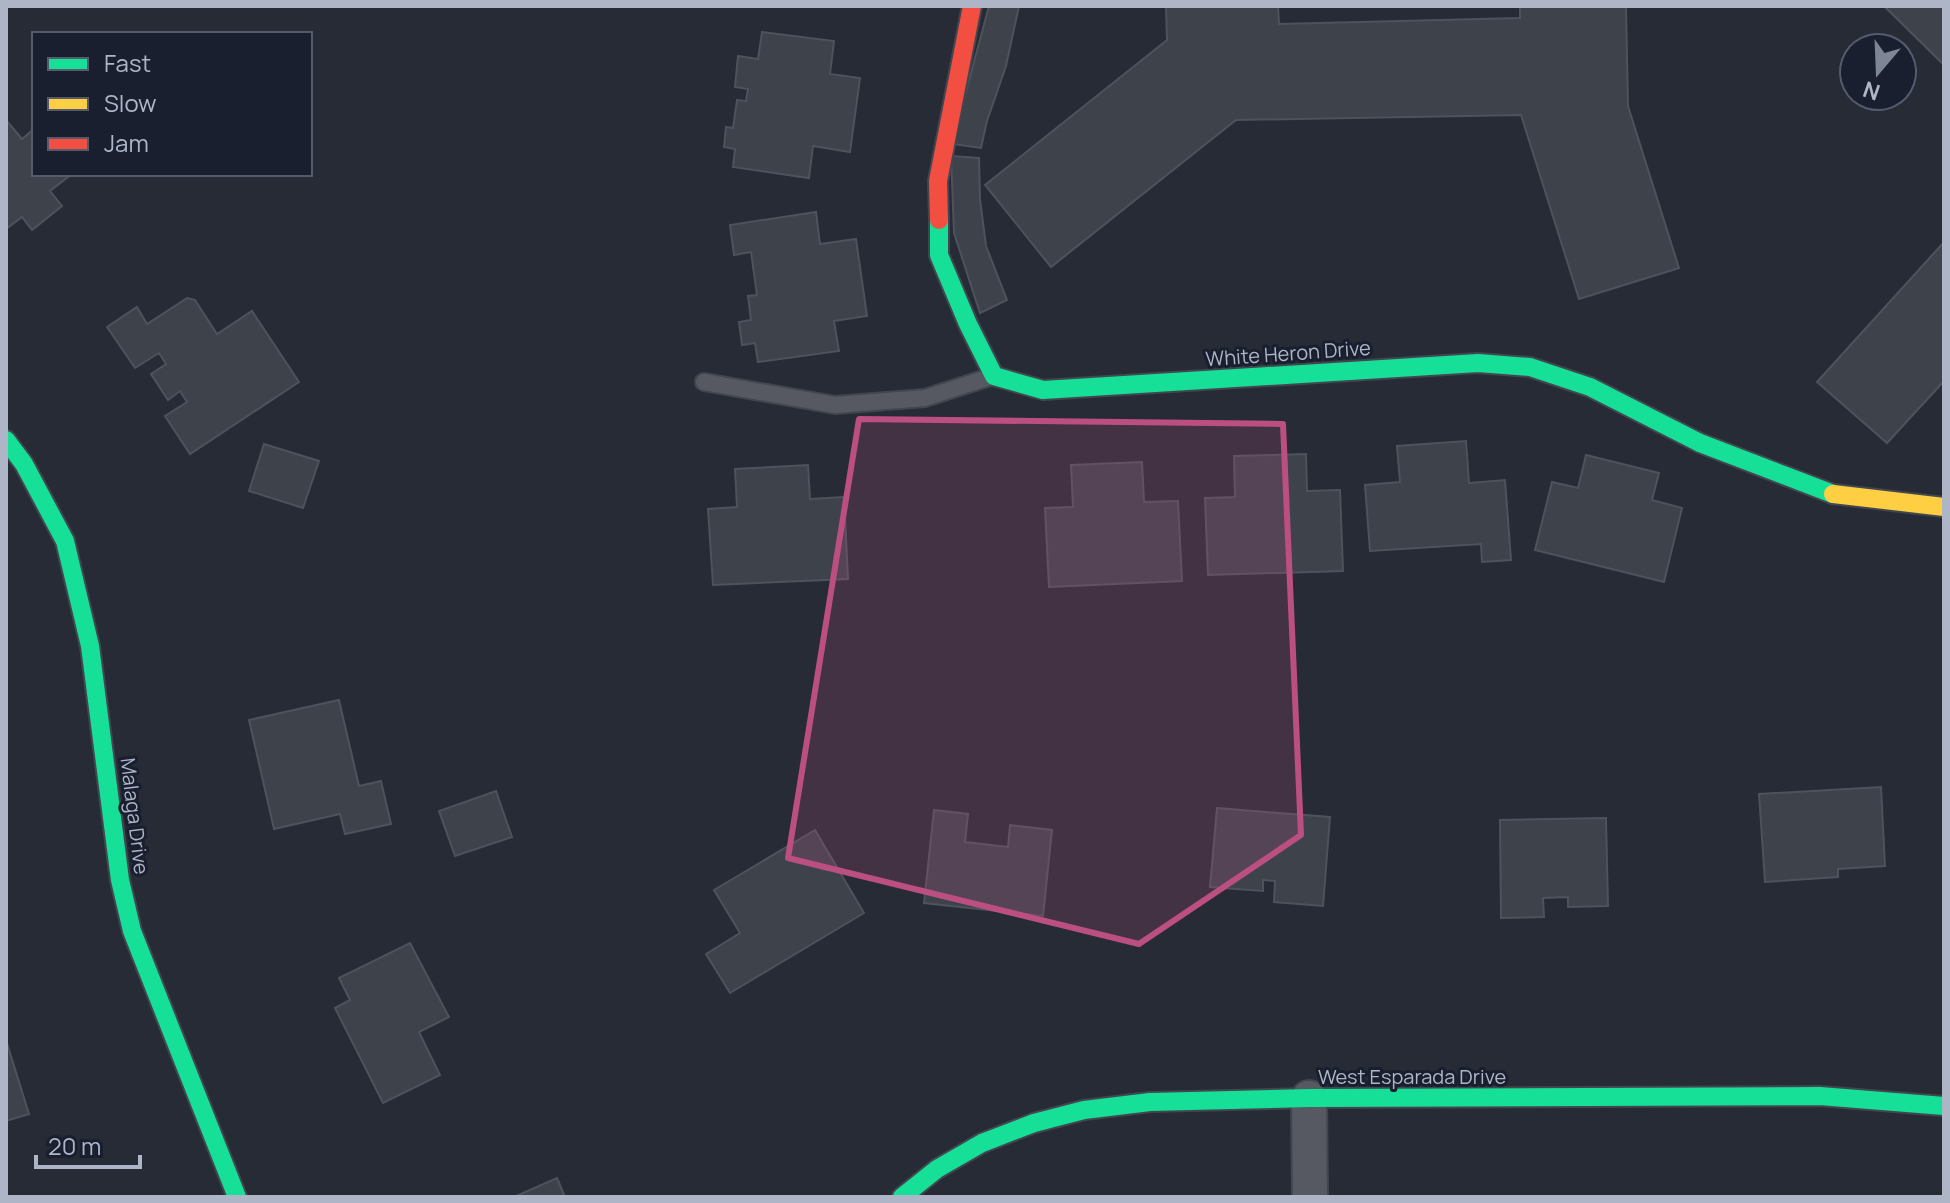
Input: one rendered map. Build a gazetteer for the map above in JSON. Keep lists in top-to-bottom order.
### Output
{
  "streets": {
    "street": ["White Heron Drive", "Malaga Drive", "West Esparada Drive"]
  },
  "legend": ["Fast", "Slow", "Jam"],
  "scale_bar": "20 m",
  "north": "bottom"
}
